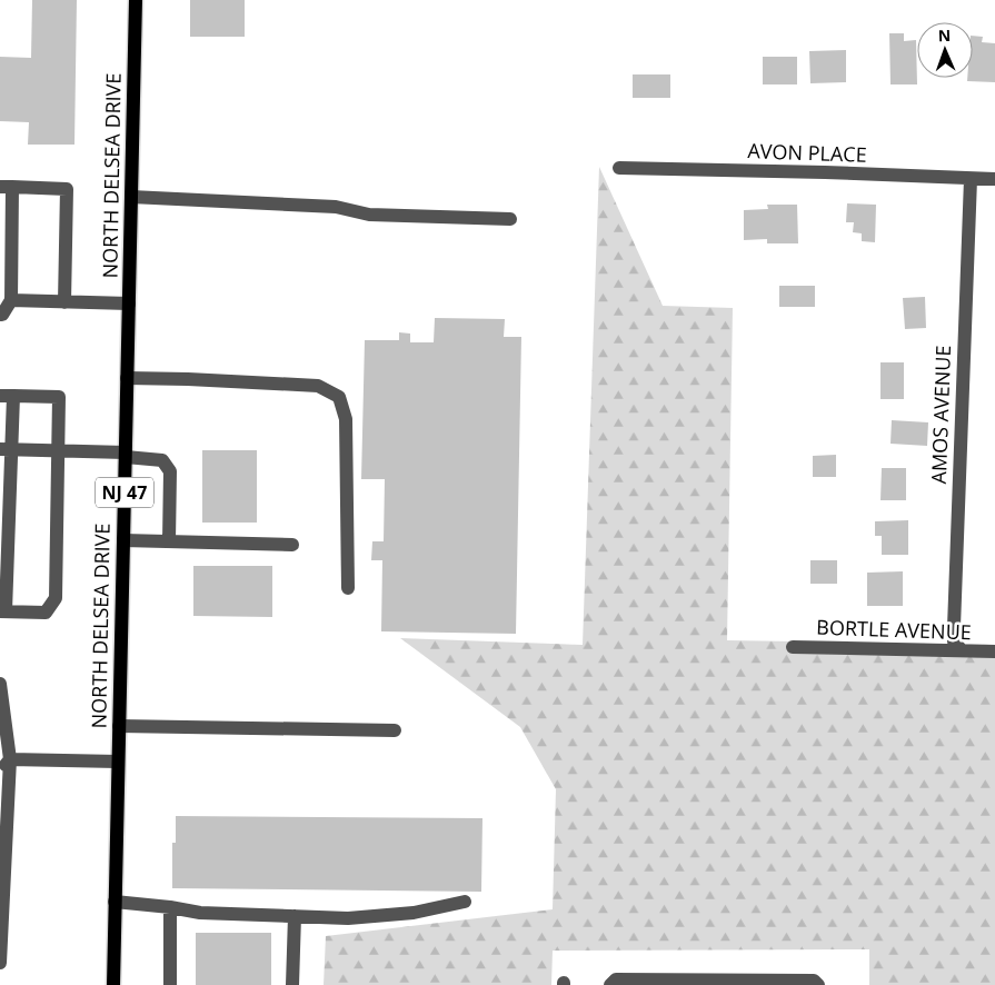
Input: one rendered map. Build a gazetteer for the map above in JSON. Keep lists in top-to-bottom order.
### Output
{
  "streets": {
    "main road": ["NORTH DELSEA DRIVE", "NJ 47"],
    "street": ["AVON PLACE", "AMOS AVENUE", "BORTLE AVENUE"]
  },
  "crossings": [
    ["AVON PLACE", "AMOS AVENUE"],
    ["AMOS AVENUE", "BORTLE AVENUE"]
  ],
  "north": "top"
}
